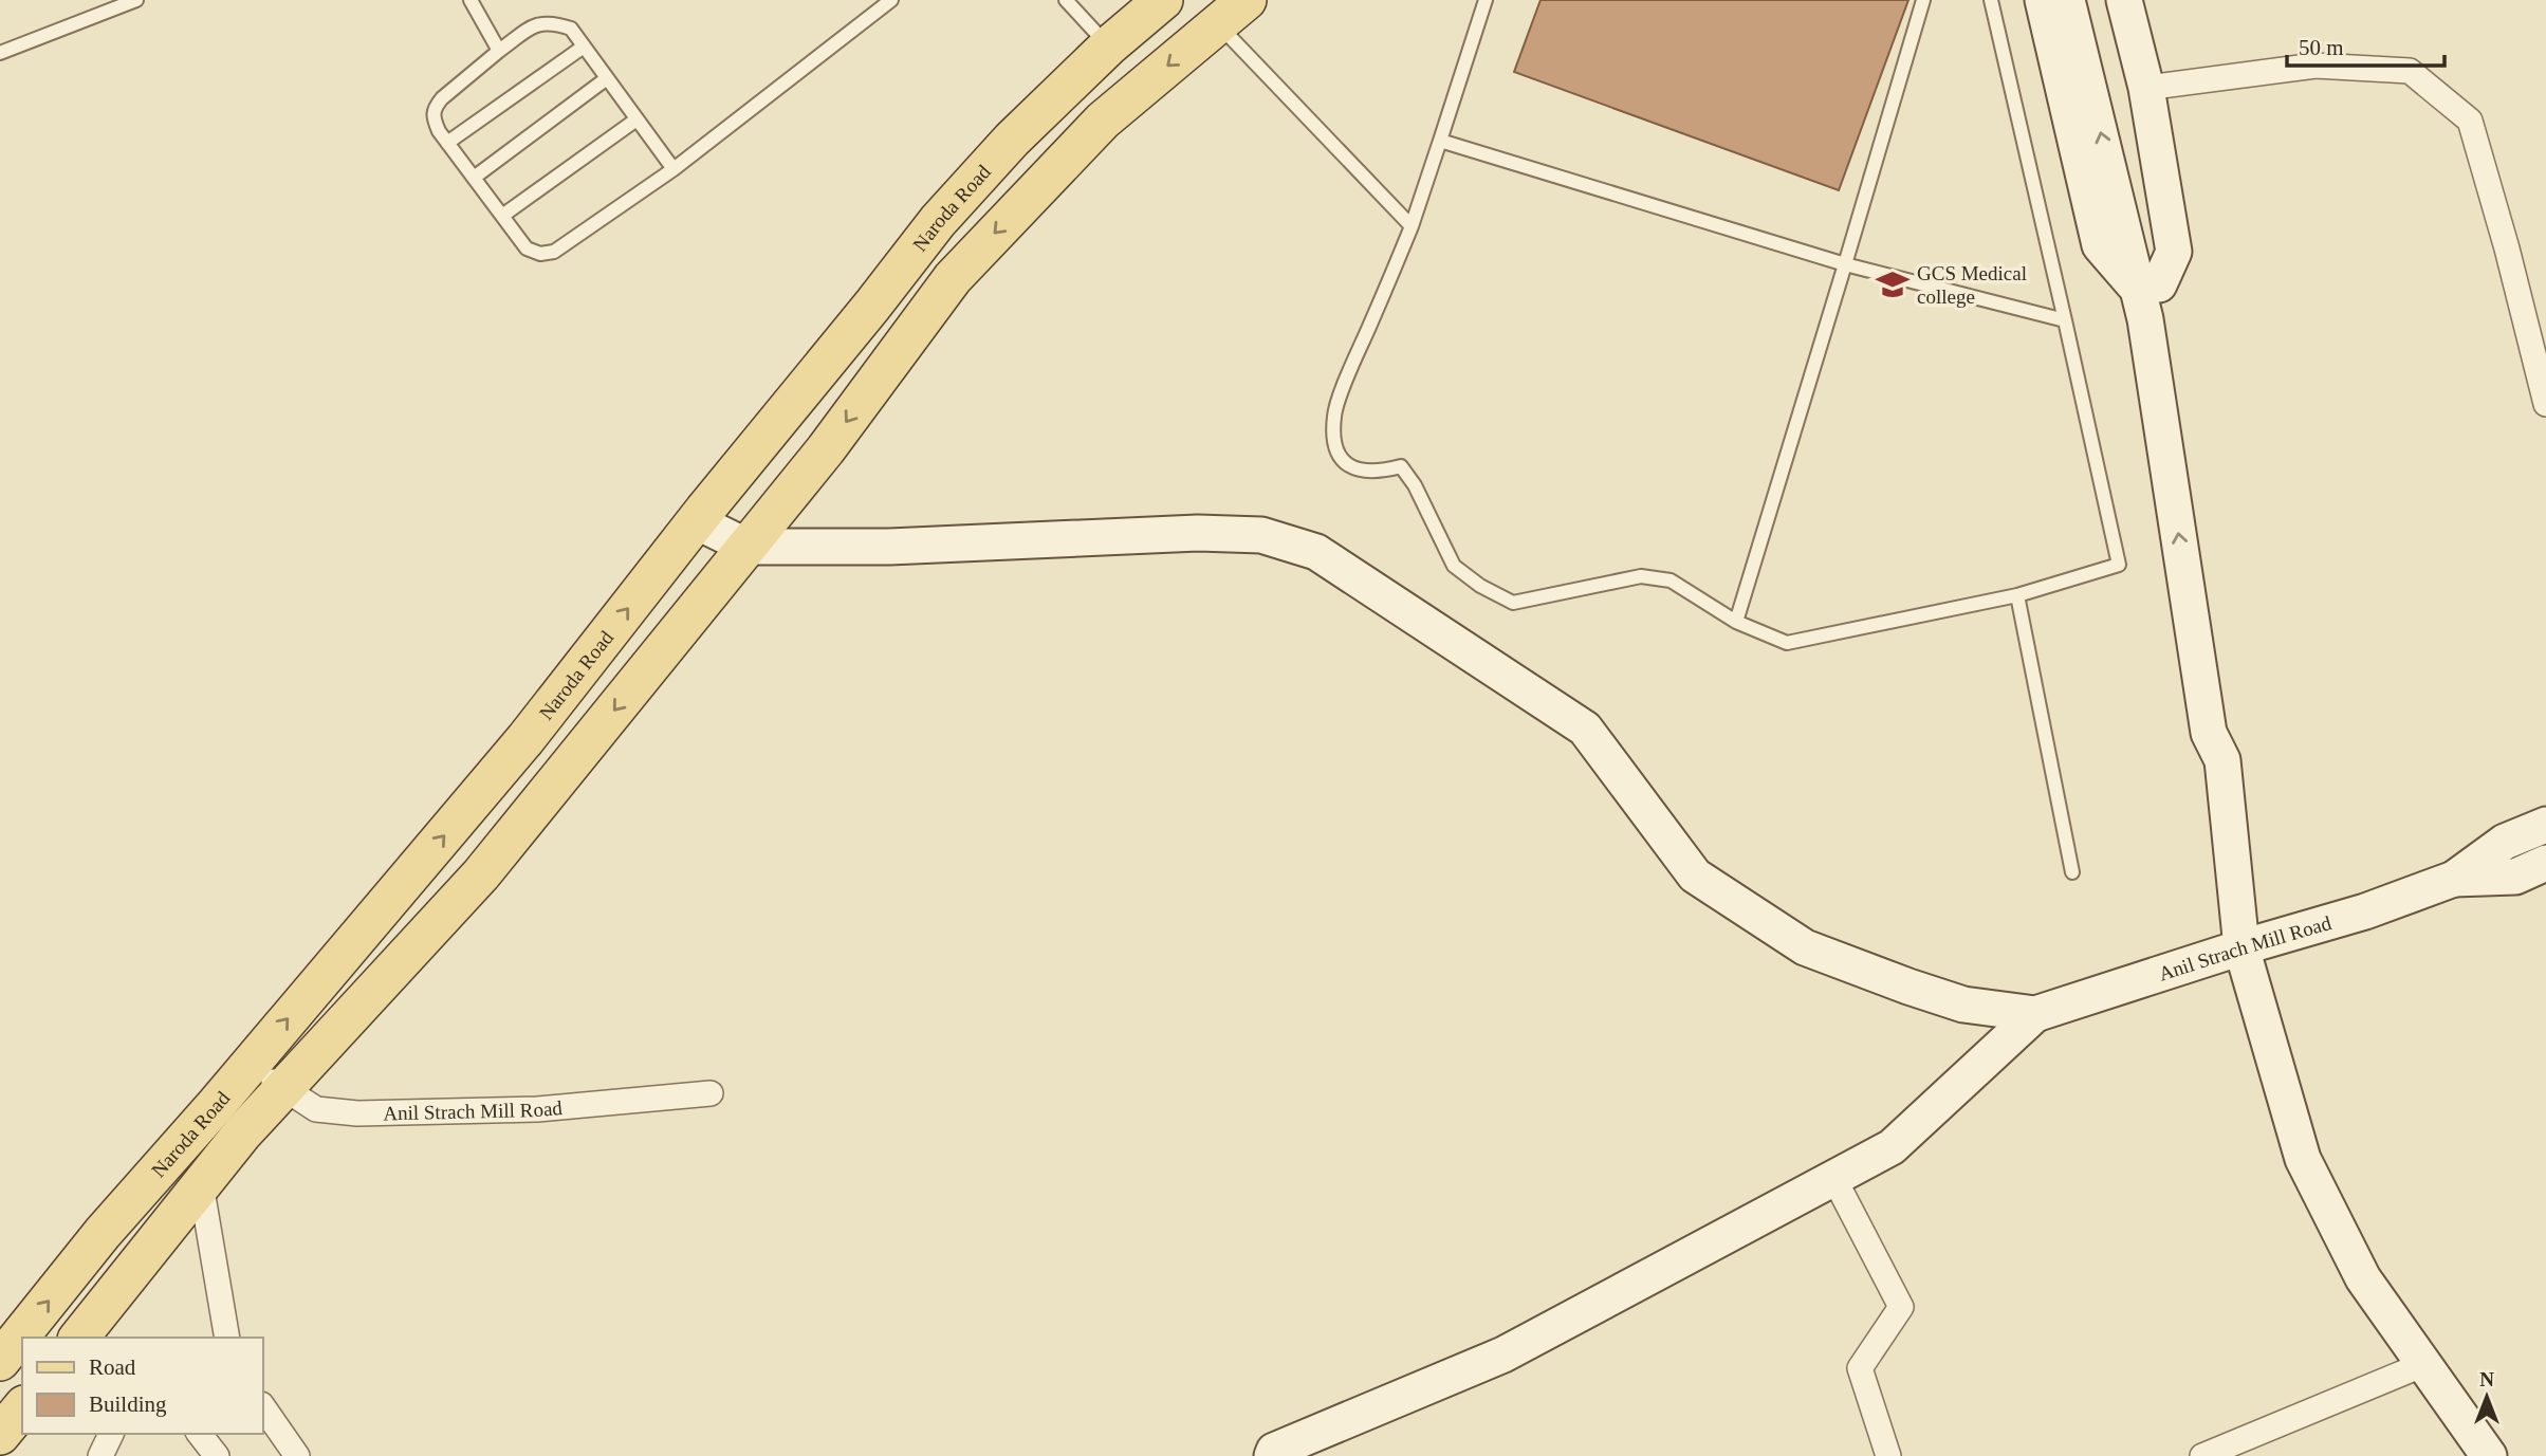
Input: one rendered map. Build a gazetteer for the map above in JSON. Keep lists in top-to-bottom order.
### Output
{
  "streets": {
    "main road": ["Naroda Road"],
    "street": ["Anil Strach Mill Road"]
  },
  "crossings": [
    ["Naroda Road", "Anil Strach Mill Road"]
  ],
  "places": {
    "school or university": ["GCS Medical college"]
  },
  "legend": ["Road", "Building"],
  "scale_bar": "50 m",
  "north": "top"
}
